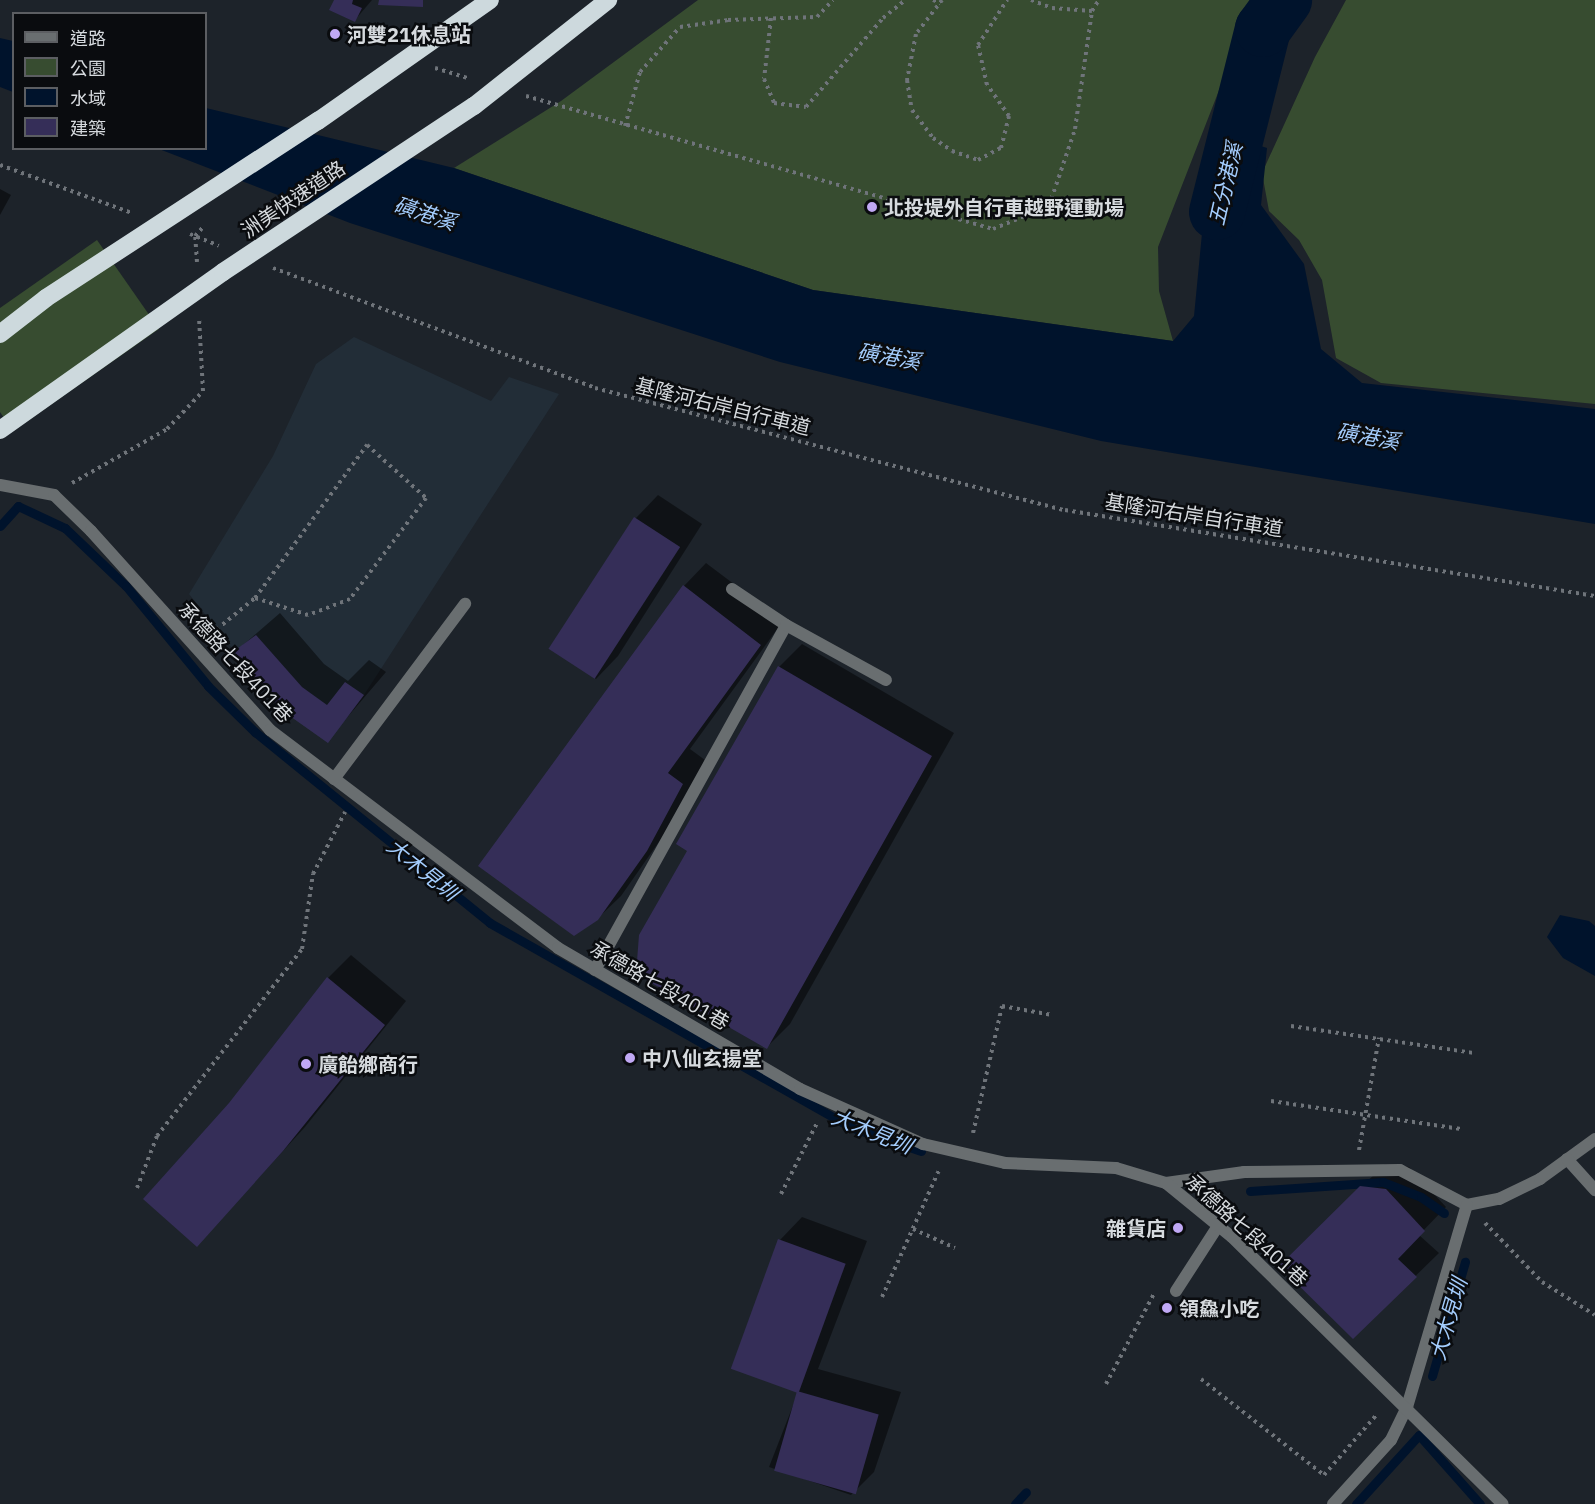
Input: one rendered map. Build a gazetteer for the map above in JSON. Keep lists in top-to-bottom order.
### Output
{
  "streets": {
    "highway": ["洲美快速道路"],
    "street": ["承德路七段401巷"],
    "path": ["基隆河右岸自行車道"]
  },
  "water": ["五分港溪", "磺港溪", "大木見圳"],
  "places": [
    "河雙21休息站",
    "北投堤外自行車越野運動場",
    "中八仙玄揚堂",
    "廣飴鄉商行",
    "雜貨店",
    "領鱻小吃"
  ],
  "legend": [
    "道路",
    "公園",
    "水域",
    "建築"
  ]
}
